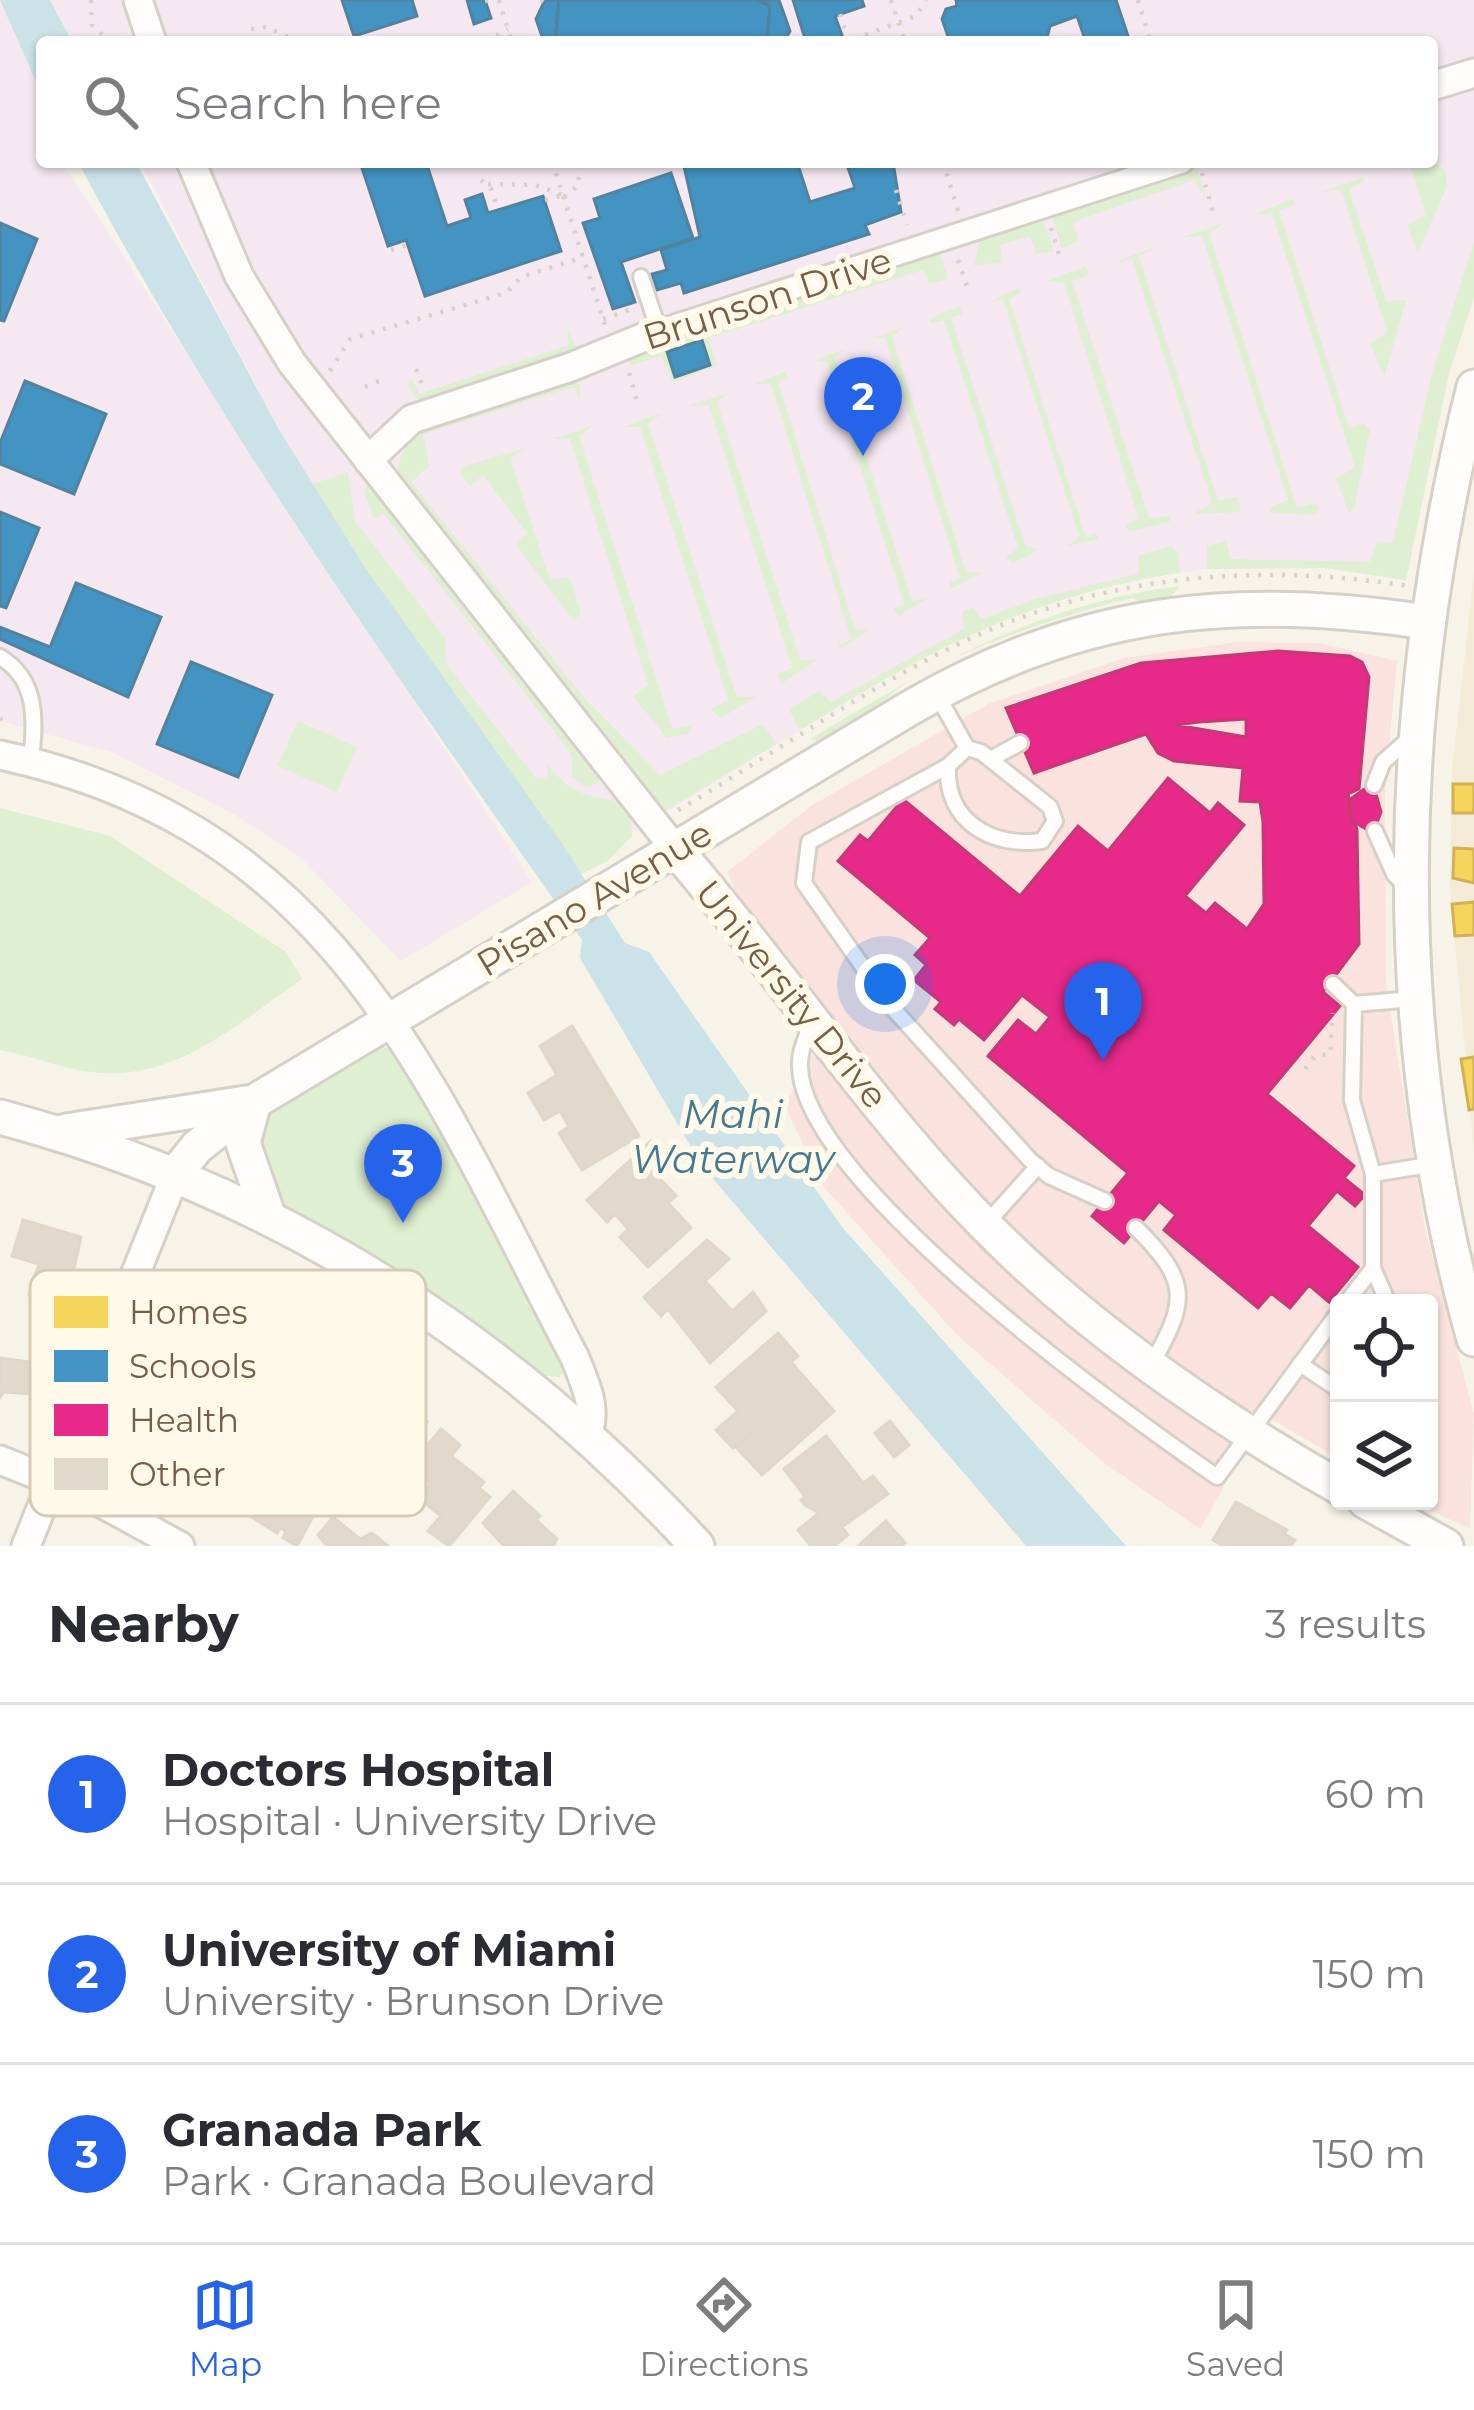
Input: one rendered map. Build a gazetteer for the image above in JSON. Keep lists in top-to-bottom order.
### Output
{
  "streets": {
    "street": ["Brunson Drive", "Pisano Avenue", "University Drive"]
  },
  "crossings": [
    ["Brunson Drive", "University Drive"],
    ["Pisano Avenue", "University Drive"]
  ],
  "water": ["Mahi Waterway"],
  "legend": [
    "Homes",
    "Schools",
    "Health",
    "Other"
  ],
  "page": {
    "search": "Search here",
    "pins": ["2", "1", "3"],
    "heading": ["Nearby", "3 results"],
    "list": [
      {
        "mark": "1",
        "name": "Doctors Hospital",
        "note": "Hospital · University Drive",
        "value": "60 m"
      },
      {
        "mark": "2",
        "name": "University of Miami",
        "note": "University · Brunson Drive",
        "value": "150 m"
      },
      {
        "mark": "3",
        "name": "Granada Park",
        "note": "Park · Granada Boulevard",
        "value": "150 m"
      }
    ],
    "nav": ["Map", "Directions", "Saved"]
  }
}
